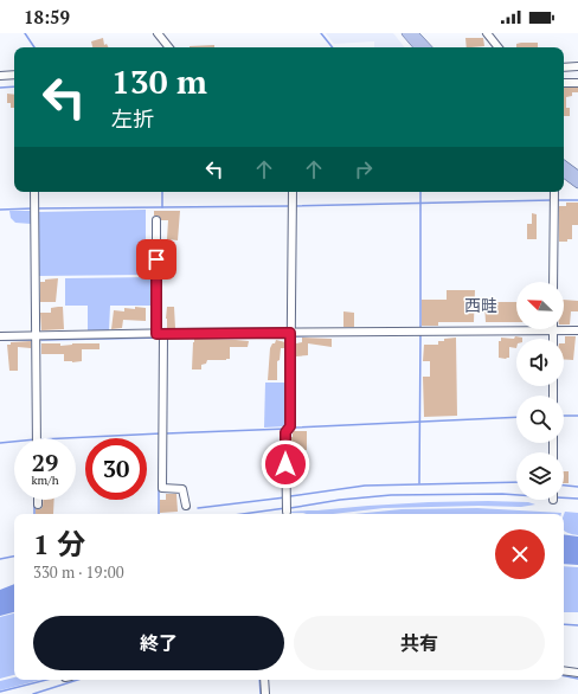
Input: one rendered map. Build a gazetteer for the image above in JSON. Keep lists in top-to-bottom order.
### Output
{
  "districts": ["西畦"],
  "north": "top left",
  "page": {
    "status": "18:59",
    "turn": ["130 m", "左折"],
    "speed": "29 km/h",
    "limit": "30",
    "heading": ["1 分", "330 m · 19:00"],
    "buttons": ["終了", "共有"]
  }
}
